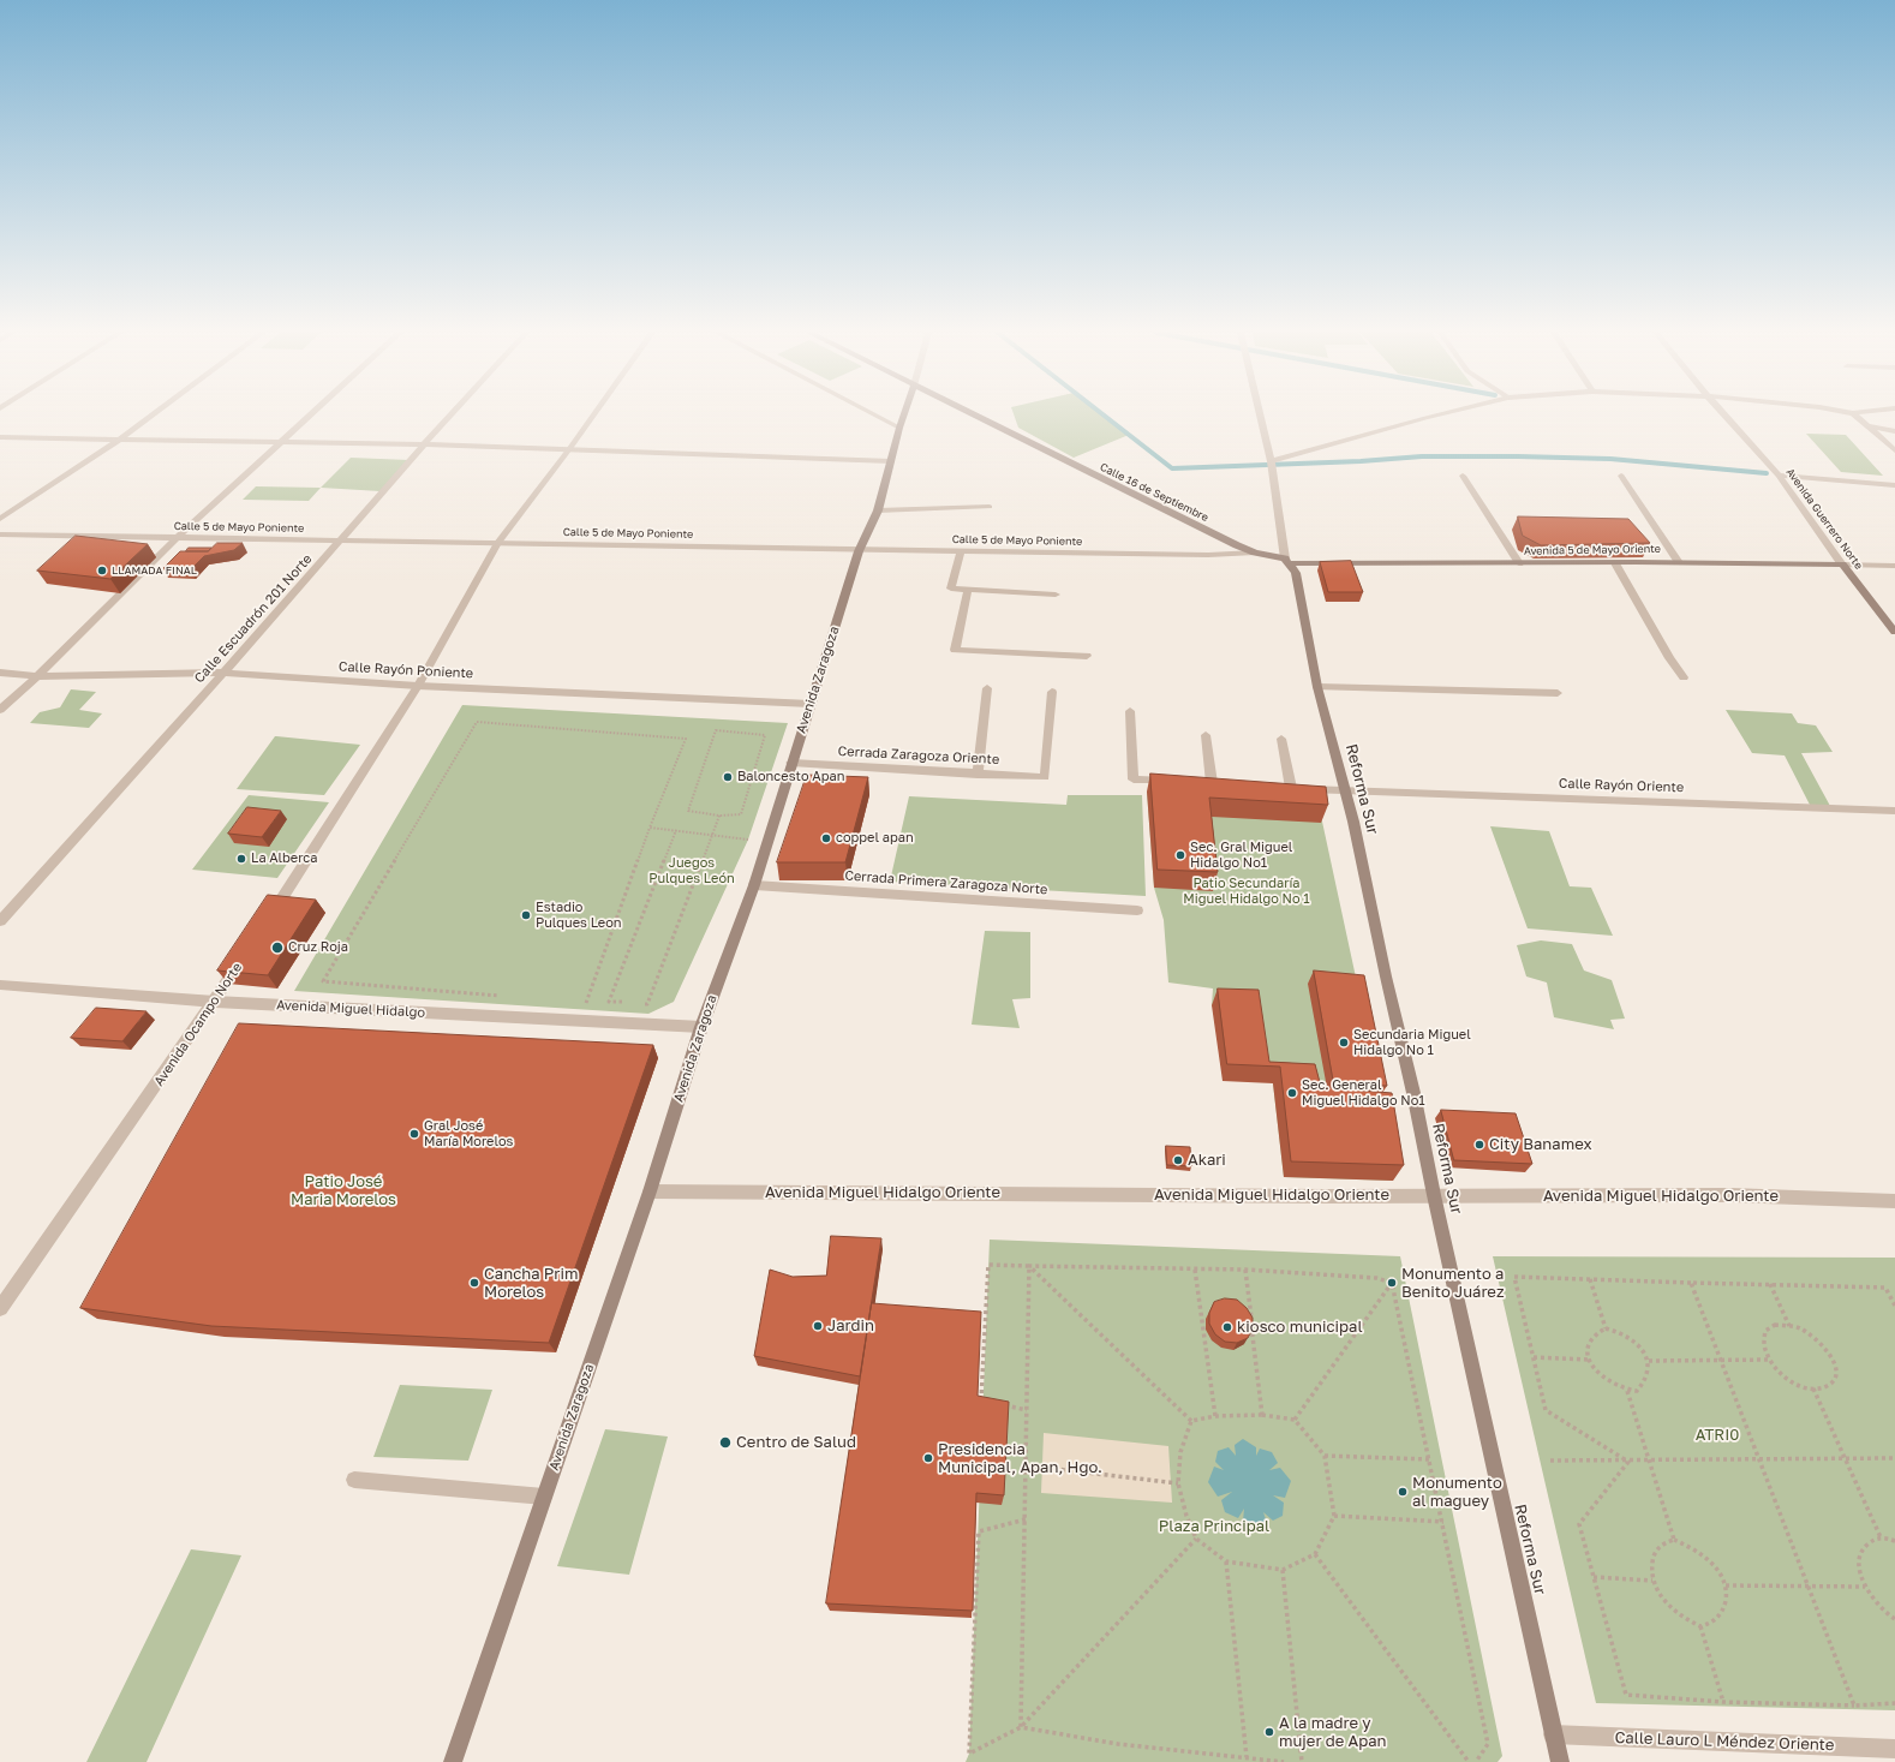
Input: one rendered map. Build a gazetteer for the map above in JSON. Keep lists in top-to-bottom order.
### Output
{
  "streets": {
    "main road": [
      "Calle 16 de Septiembre",
      "Avenida Guerrero Norte",
      "Avenida 5 de Mayo Oriente",
      "Avenida Zaragoza",
      "Reforma Sur"
    ],
    "street": [
      "Calle 5 de Mayo Poniente",
      "Calle Escuadrón 201 Norte",
      "Calle Rayón Poniente",
      "Cerrada Zaragoza Oriente",
      "Calle Rayón Oriente",
      "Cerrada Primera Zaragoza Norte",
      "Avenida Miguel Hidalgo",
      "Avenida Ocampo Norte",
      "Avenida Miguel Hidalgo Oriente",
      "Calle Lauro L Méndez Oriente"
    ]
  },
  "crossings": [
    ["Calle 16 de Septiembre", "Calle 5 de Mayo Poniente"],
    ["Calle 16 de Septiembre", "Avenida 5 de Mayo Oriente"],
    ["Calle 16 de Septiembre", "Reforma Sur"],
    ["Avenida Guerrero Norte", "Avenida 5 de Mayo Oriente"],
    ["Calle 5 de Mayo Poniente", "Calle Escuadrón 201 Norte"],
    ["Calle 5 de Mayo Poniente", "Avenida Zaragoza"],
    ["Avenida 5 de Mayo Oriente", "Reforma Sur"],
    ["Calle Escuadrón 201 Norte", "Calle Rayón Poniente"],
    ["Calle Rayón Poniente", "Avenida Zaragoza"],
    ["Avenida Zaragoza", "Cerrada Zaragoza Oriente"],
    ["Avenida Zaragoza", "Cerrada Primera Zaragoza Norte"],
    ["Avenida Zaragoza", "Avenida Miguel Hidalgo"],
    ["Avenida Zaragoza", "Avenida Miguel Hidalgo Oriente"],
    ["Calle Rayón Oriente", "Reforma Sur"],
    ["Reforma Sur", "Avenida Miguel Hidalgo Oriente"],
    ["Reforma Sur", "Calle Lauro L Méndez Oriente"],
    ["Avenida Miguel Hidalgo", "Avenida Ocampo Norte"]
  ],
  "parks": [
    "Juegos Pulques León",
    "Patio Secundaría Miguel Hidalgo No 1",
    "Patio José Maria Morelos",
    "ATRI0",
    "Plaza Principal"
  ],
  "places": [
    "LLAMADA FINAL",
    "Baloncesto Apan",
    "coppel apan",
    "Sec. Gral Miguel Hidalgo No1",
    "La Alberca",
    "Estadio Pulques Leon",
    "Cruz Roja",
    "Secundaria Miguel Hidalgo No 1",
    "Sec. General Miguel Hidalgo No1",
    "Gral José María Morelos",
    "City Banamex",
    "Akari",
    "Cancha Prim Morelos",
    "Monumento a Benito Juárez",
    "Jardin",
    "kiosco municipal",
    "Centro de Salud",
    "Presidencia Municipal, Apan, Hgo.",
    "Monumento al maguey",
    "A la madre y mujer de Apan"
  ]
}
